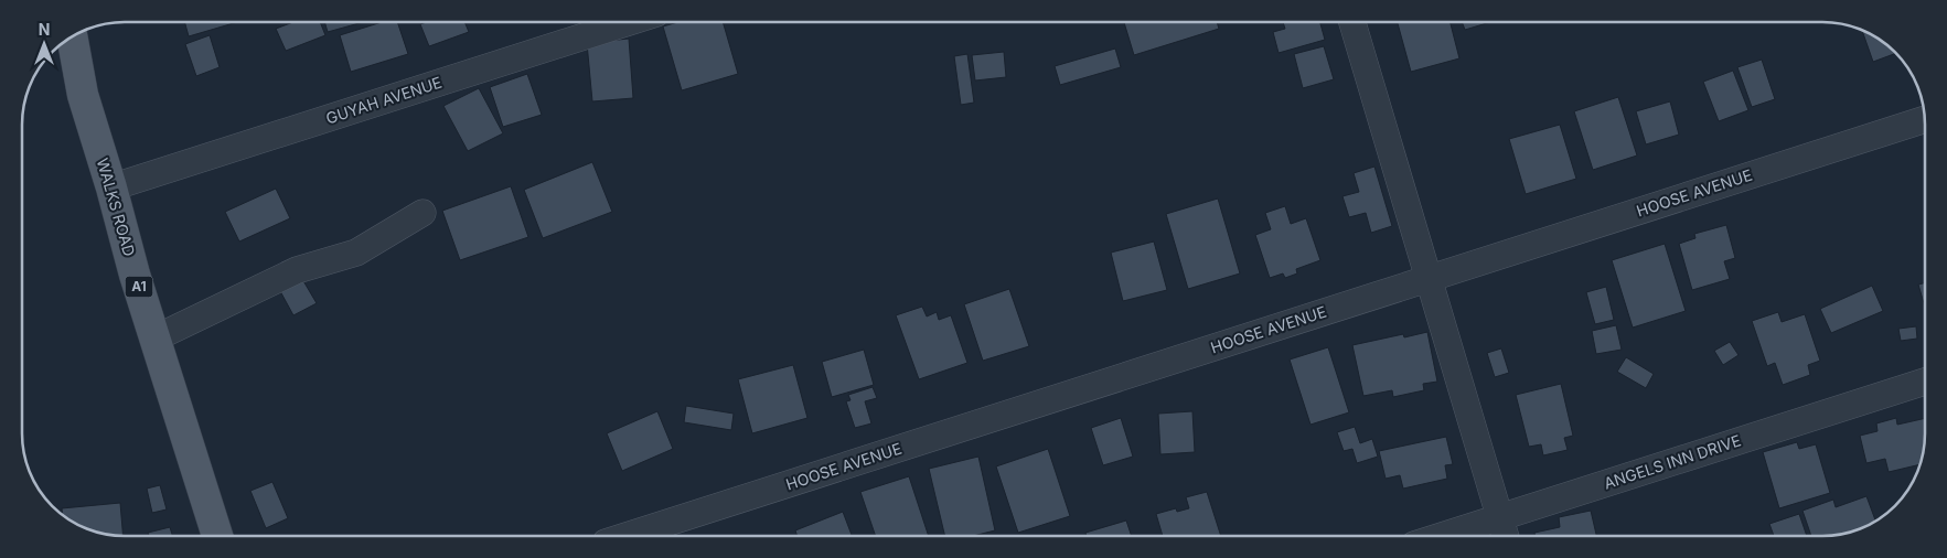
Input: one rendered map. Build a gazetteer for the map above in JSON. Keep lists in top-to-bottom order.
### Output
{
  "streets": {
    "main road": ["WALKS ROAD", "A1"],
    "street": ["GUYAH AVENUE", "HOOSE AVENUE", "ANGELS INN DRIVE"]
  },
  "crossings": [
    ["GUYAH AVENUE", "WALKS ROAD"]
  ],
  "north": "top"
}
